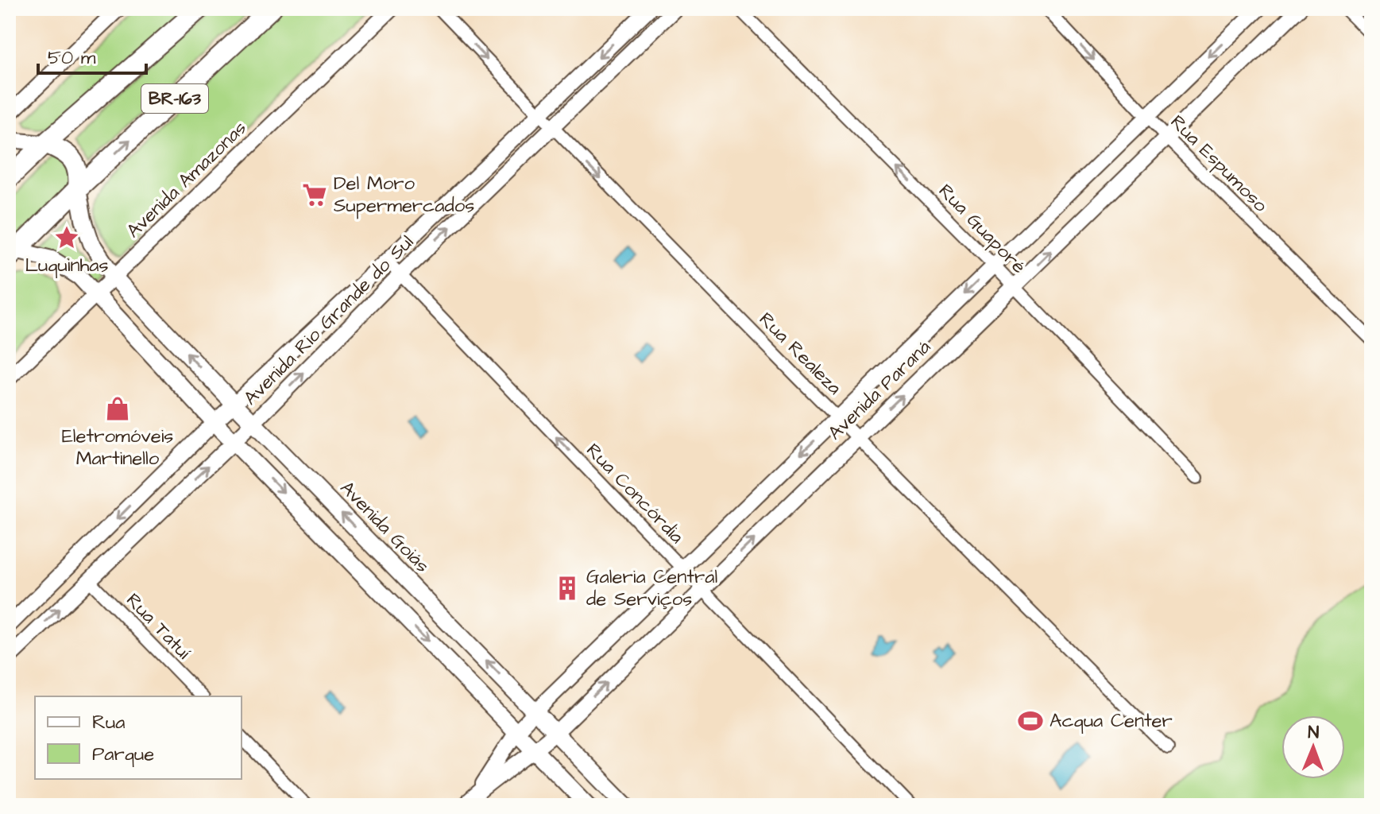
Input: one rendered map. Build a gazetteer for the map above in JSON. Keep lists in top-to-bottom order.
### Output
{
  "streets": {
    "highway": ["BR-163"],
    "main road": ["Avenida Goiás"],
    "street": [
      "Rua Espumoso",
      "Avenida Amazonas",
      "Rua Guaporé",
      "Avenida Rio Grande do Sul",
      "Rua Realeza",
      "Avenida Paraná",
      "Rua Concórdia",
      "Rua Tatuí"
    ]
  },
  "crossings": [
    ["BR-163", "Avenida Goiás"],
    ["Rua Espumoso", "Avenida Paraná"],
    ["Avenida Amazonas", "Avenida Goiás"],
    ["Rua Guaporé", "Avenida Paraná"],
    ["Avenida Rio Grande do Sul", "Rua Realeza"],
    ["Avenida Rio Grande do Sul", "Rua Concórdia"],
    ["Avenida Rio Grande do Sul", "Avenida Goiás"],
    ["Avenida Rio Grande do Sul", "Rua Tatuí"],
    ["Rua Realeza", "Avenida Paraná"],
    ["Avenida Paraná", "Rua Concórdia"],
    ["Avenida Paraná", "Avenida Goiás"]
  ],
  "one_way": ["Rua Guaporé", "Rua Realeza", "Rua Concórdia"],
  "places": {
    "supermarket": ["Del Moro Supermercados"],
    "place": ["Luquinhas"],
    "shop": ["Eletromóveis Martinello"],
    "building": ["Galeria Central de Serviços"],
    "sports": ["Acqua Center"]
  },
  "legend": ["Rua", "Parque"],
  "scale_bar": "50 m",
  "north": "top"
}
